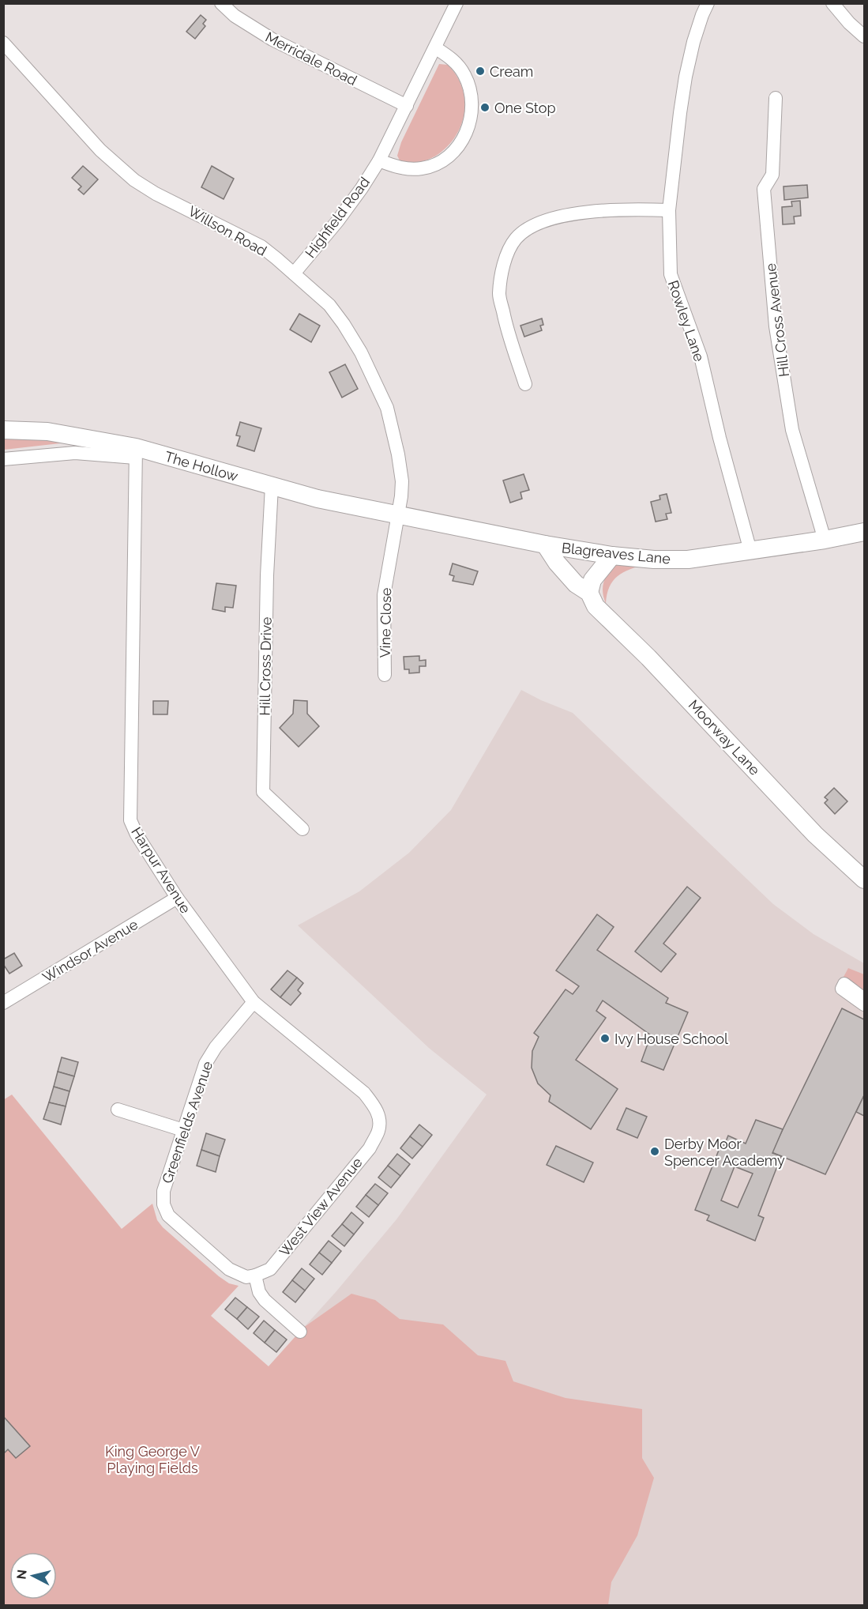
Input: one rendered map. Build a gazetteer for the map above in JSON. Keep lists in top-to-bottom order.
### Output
{
  "streets": {
    "street": [
      "Merridale Road",
      "Highfield Road",
      "Willson Road",
      "Hill Cross Avenue",
      "Rowley Lane",
      "The Hollow",
      "Blagreaves Lane",
      "Vine Close",
      "Hill Cross Drive",
      "Moorway Lane",
      "Harpur Avenue",
      "Windsor Avenue",
      "Greenfields Avenue",
      "West View Avenue"
    ]
  },
  "crossings": [
    ["Merridale Road", "Highfield Road"],
    ["Highfield Road", "Willson Road"],
    ["Willson Road", "The Hollow"],
    ["Willson Road", "Blagreaves Lane"],
    ["Willson Road", "Vine Close"],
    ["Hill Cross Avenue", "Blagreaves Lane"],
    ["Rowley Lane", "Blagreaves Lane"],
    ["The Hollow", "Blagreaves Lane"],
    ["The Hollow", "Vine Close"],
    ["The Hollow", "Hill Cross Drive"],
    ["The Hollow", "Harpur Avenue"],
    ["Blagreaves Lane", "Vine Close"],
    ["Blagreaves Lane", "Moorway Lane"],
    ["Harpur Avenue", "Windsor Avenue"],
    ["Harpur Avenue", "Greenfields Avenue"],
    ["Harpur Avenue", "West View Avenue"],
    ["Greenfields Avenue", "West View Avenue"]
  ],
  "parks": ["King George V Playing Fields"],
  "places": [
    "Cream",
    "One Stop",
    "Ivy House School",
    "Derby Moor Spencer Academy"
  ],
  "north": "left"
}
